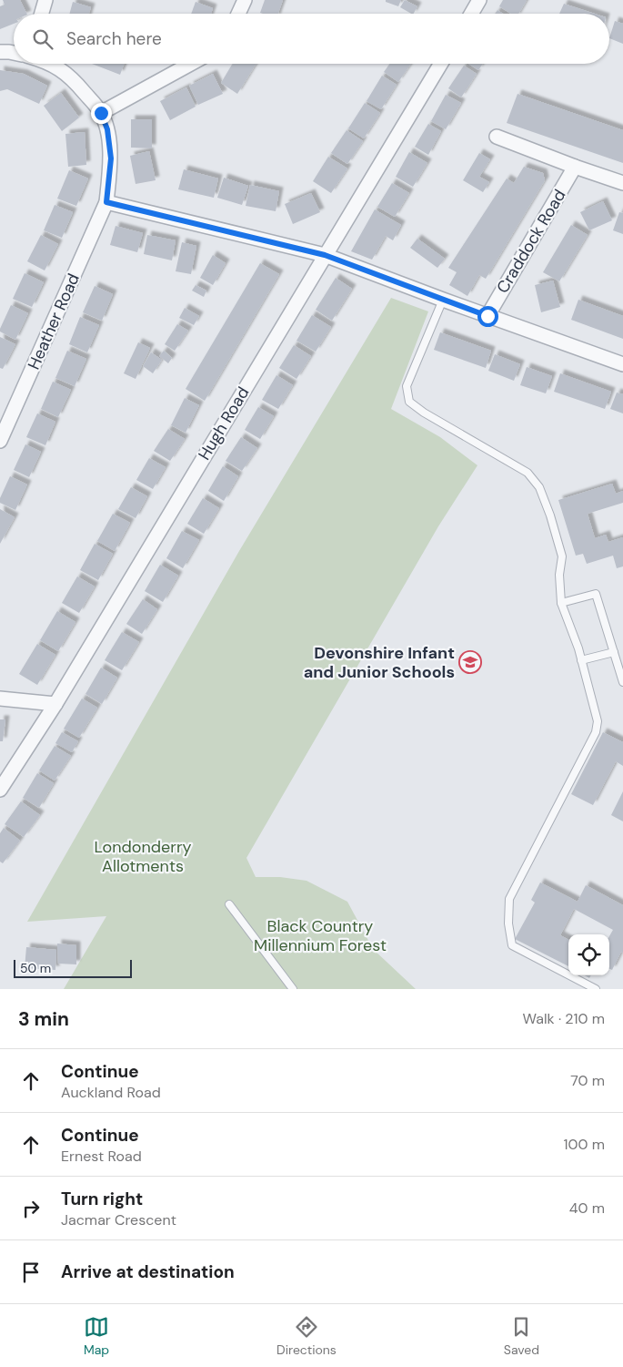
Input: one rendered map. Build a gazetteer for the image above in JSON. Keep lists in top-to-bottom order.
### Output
{
  "streets": {
    "street": ["Craddock Road", "Heather Road", "Hugh Road"]
  },
  "parks": ["Londonderry Allotments", "Black Country Millennium Forest"],
  "places": {
    "school or university": ["Devonshire Infant and Junior Schools"]
  },
  "scale_bar": "50 m",
  "page": {
    "search": "Search here",
    "scale": "50 m",
    "heading": ["3 min", "Walk · 210 m"],
    "list": [
      ["Continue", "Auckland Road", "70 m"],
      ["Continue", "Ernest Road", "100 m"],
      ["Turn right", "Jacmar Crescent", "40 m"],
      "Arrive at destination"
    ],
    "nav": ["Map", "Directions", "Saved"]
  }
}
